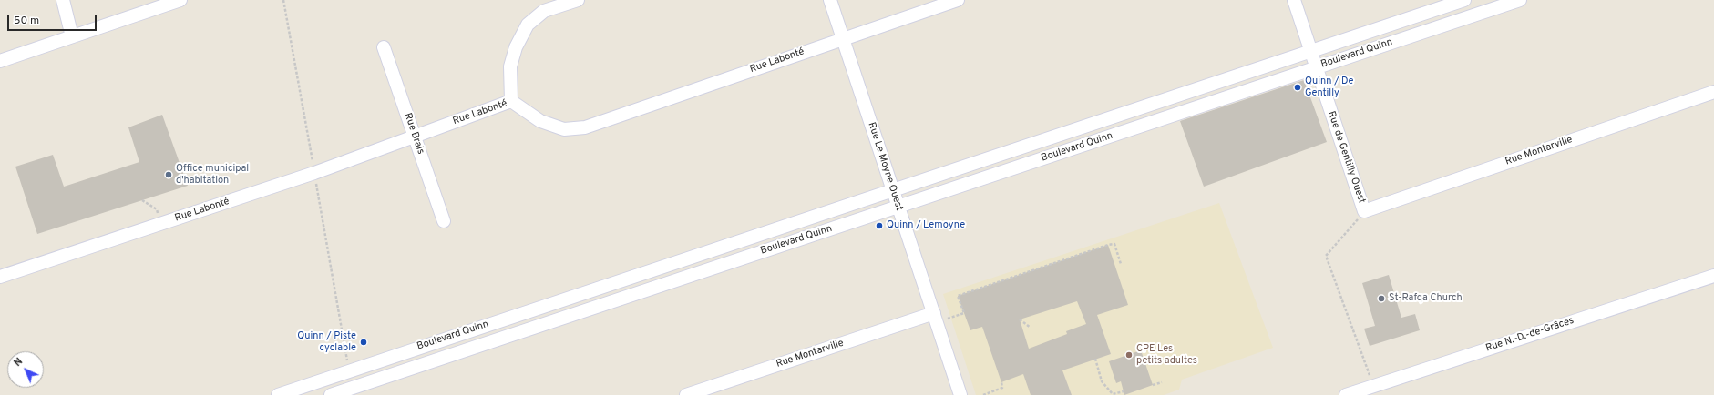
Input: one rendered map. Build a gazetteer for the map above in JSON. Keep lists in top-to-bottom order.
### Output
{
  "streets": {
    "street": [
      "Boulevard Quinn",
      "Rue Labonté",
      "Rue Brais",
      "Rue Montarville",
      "Rue de Gentilly Ouest",
      "Rue Le Moyne Ouest",
      "Rue N.-D.-de-Grâces"
    ]
  },
  "crossings": [
    ["Boulevard Quinn", "Rue de Gentilly Ouest"],
    ["Boulevard Quinn", "Rue Le Moyne Ouest"],
    ["Rue Labonté", "Rue Brais"],
    ["Rue Labonté", "Rue Le Moyne Ouest"],
    ["Rue Montarville", "Rue de Gentilly Ouest"],
    ["Rue Montarville", "Rue Le Moyne Ouest"]
  ],
  "places": [
    "Quinn / De Gentilly",
    "Office municipal d'habitation",
    "Quinn / Lemoyne",
    "St-Rafqa Church",
    "Quinn / Piste cyclable",
    "CPE Les petits adultes"
  ],
  "scale_bar": "50 m",
  "north": "top left"
}
